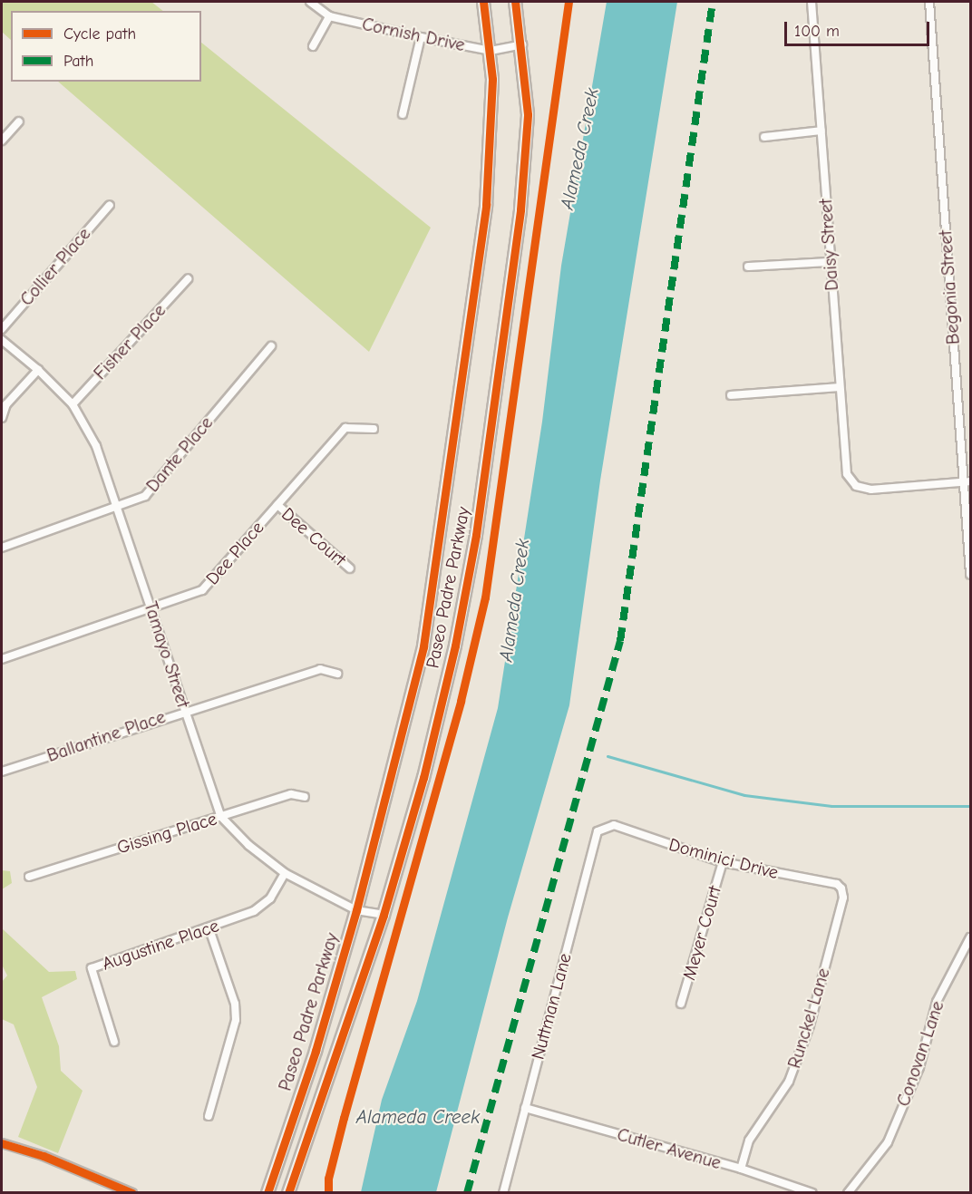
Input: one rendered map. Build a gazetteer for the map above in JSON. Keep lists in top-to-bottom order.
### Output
{
  "streets": {
    "main road": ["Paseo Padre Parkway"],
    "street": [
      "Cornish Drive",
      "Daisy Street",
      "Collier Place",
      "Begonia Street",
      "Fisher Place",
      "Dante Place",
      "Dee Court",
      "Dee Place",
      "Tamayo Street",
      "Ballantine Place",
      "Gissing Place",
      "Dominici Drive",
      "Meyer Court",
      "Augustine Place",
      "Nuttman Lane",
      "Runckel Lane",
      "Conovan Lane",
      "Cutler Avenue"
    ]
  },
  "crossings": [
    ["Cornish Drive", "Paseo Padre Parkway"],
    ["Daisy Street", "Begonia Street"],
    ["Fisher Place", "Tamayo Street"],
    ["Dante Place", "Tamayo Street"],
    ["Dee Court", "Dee Place"],
    ["Dee Place", "Tamayo Street"],
    ["Paseo Padre Parkway", "Tamayo Street"],
    ["Tamayo Street", "Ballantine Place"],
    ["Tamayo Street", "Gissing Place"],
    ["Tamayo Street", "Augustine Place"],
    ["Dominici Drive", "Meyer Court"],
    ["Dominici Drive", "Nuttman Lane"],
    ["Dominici Drive", "Runckel Lane"],
    ["Nuttman Lane", "Cutler Avenue"],
    ["Runckel Lane", "Cutler Avenue"]
  ],
  "water": ["Alameda Creek"],
  "legend": ["Cycle path", "Path"],
  "scale_bar": "100 m"
}
